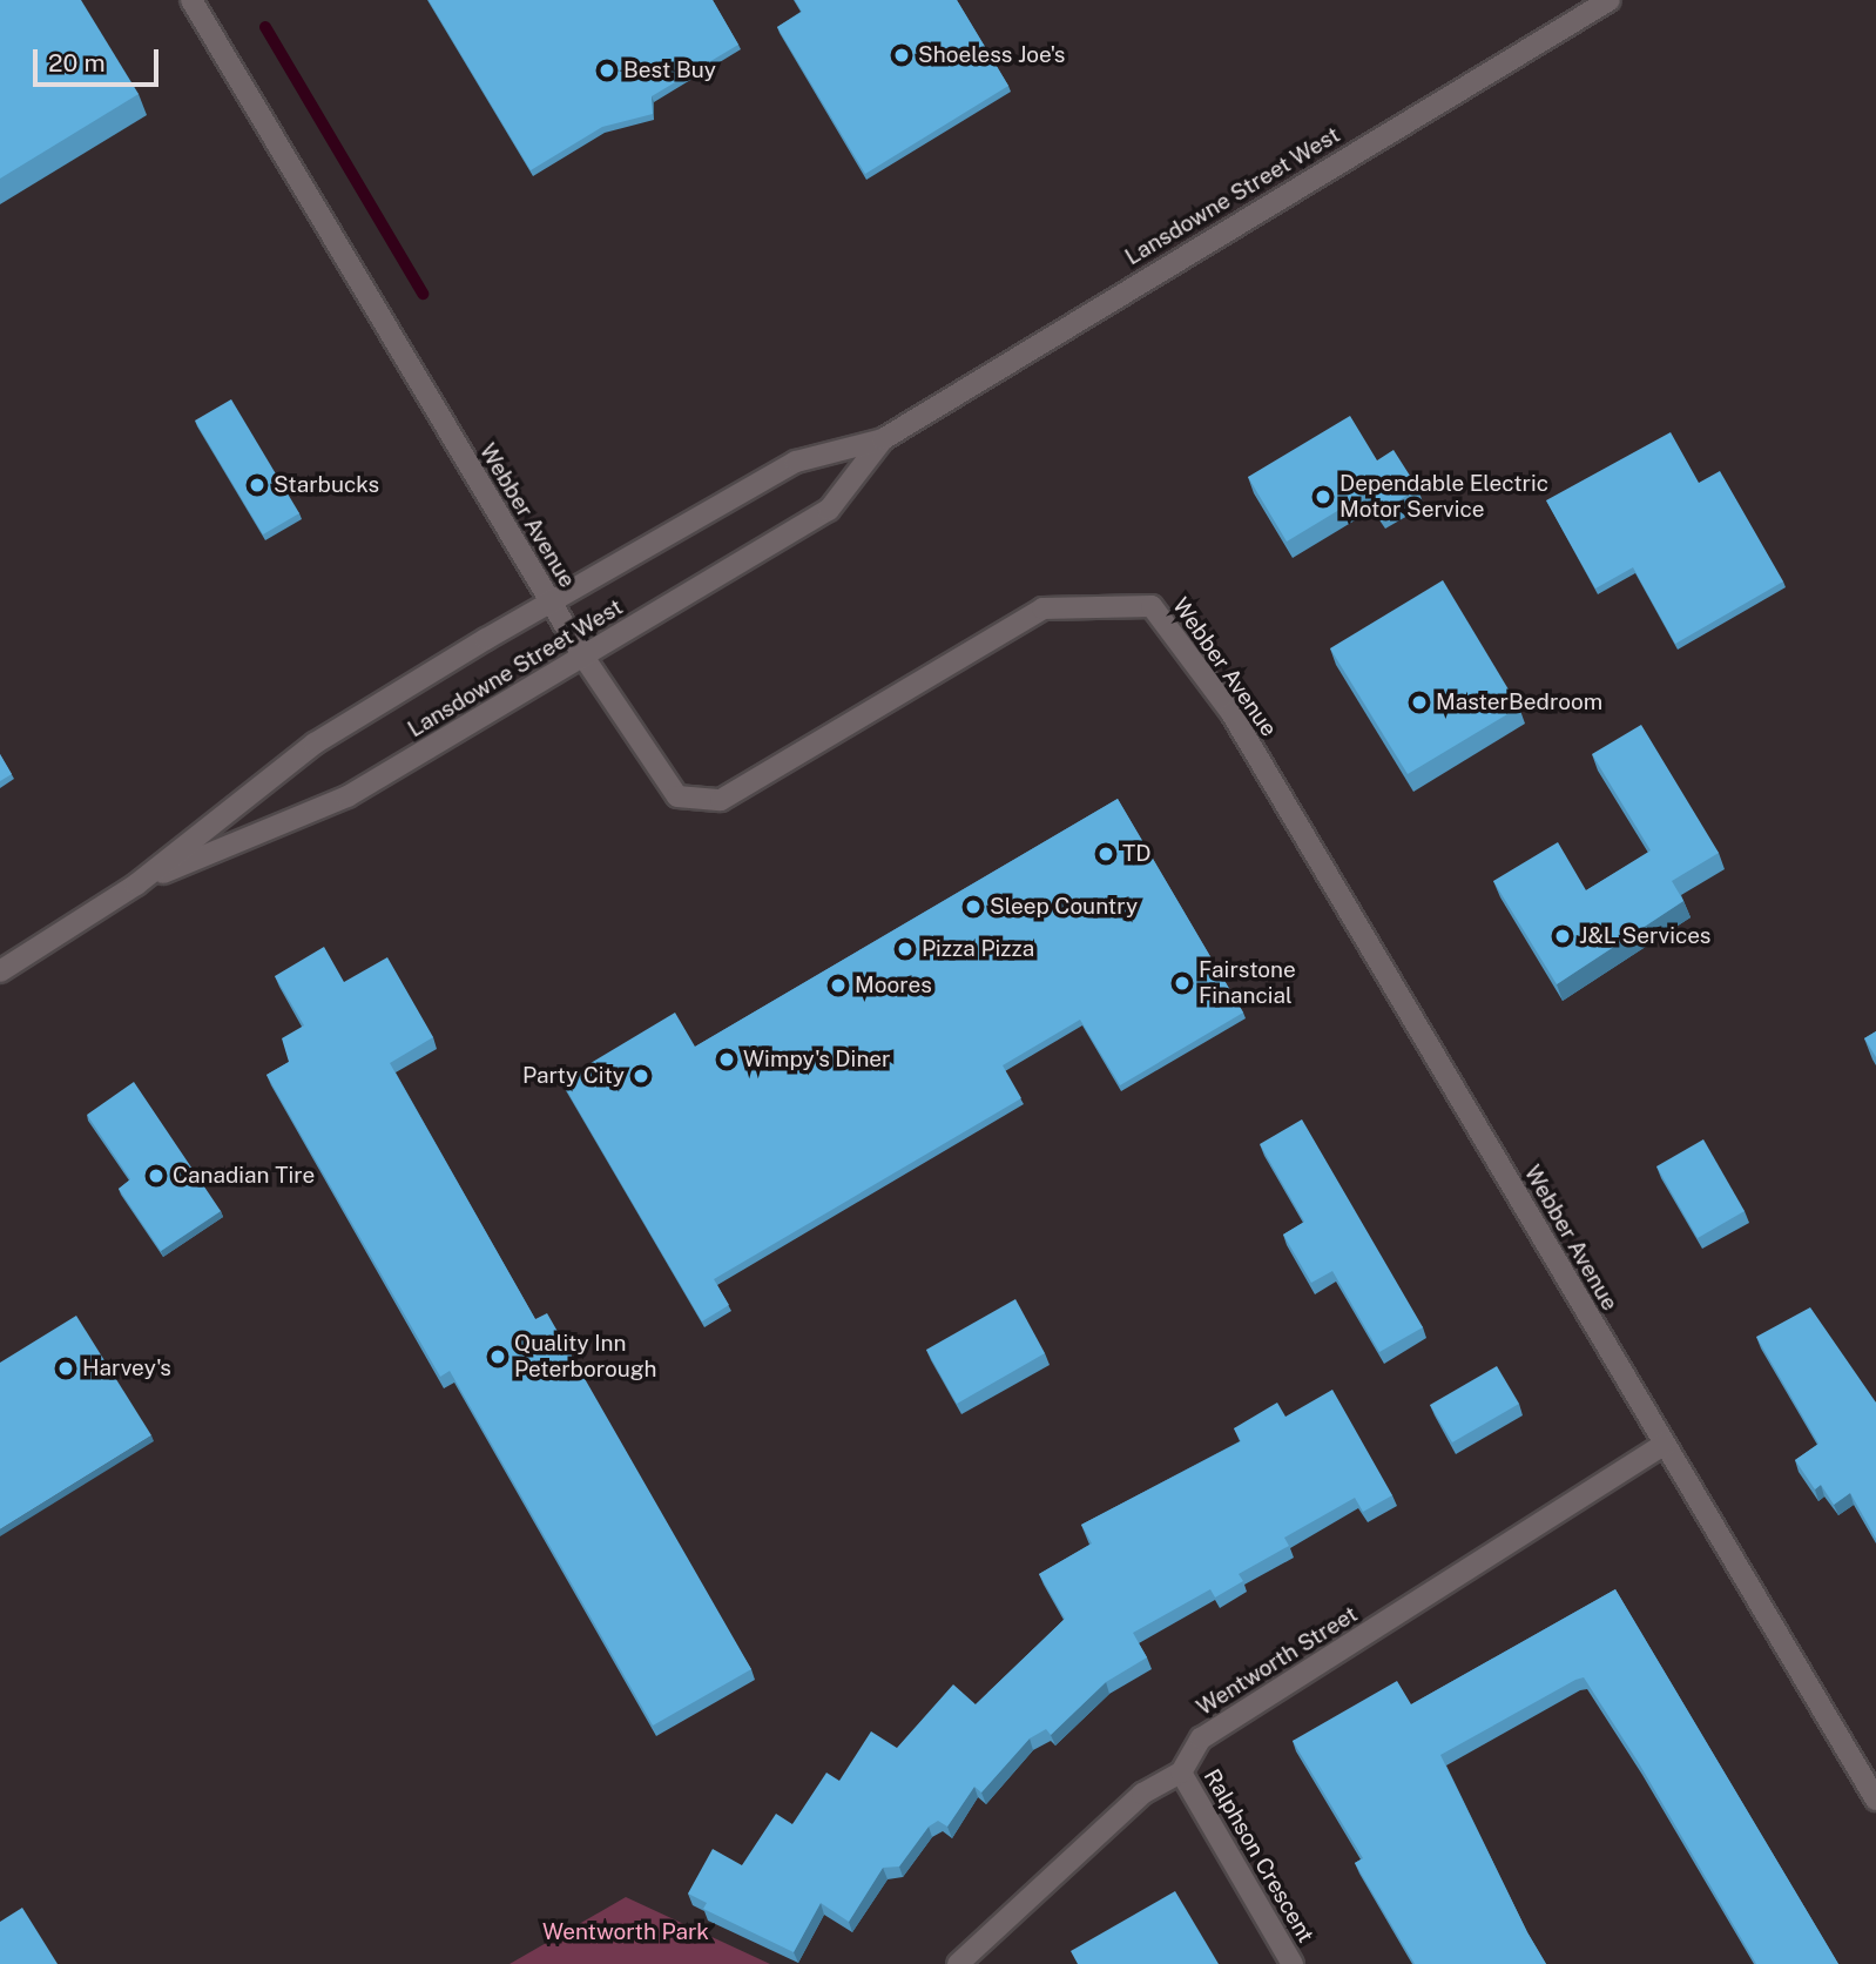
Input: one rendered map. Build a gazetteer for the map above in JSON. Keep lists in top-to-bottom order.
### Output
{
  "streets": {
    "street": [
      "Lansdowne Street West",
      "Webber Avenue",
      "Wentworth Street",
      "Ralphson Crescent"
    ]
  },
  "crossings": [
    ["Lansdowne Street West", "Webber Avenue"],
    ["Webber Avenue", "Wentworth Street"],
    ["Wentworth Street", "Ralphson Crescent"]
  ],
  "parks": ["Wentworth Park"],
  "places": [
    "Shoeless Joe's",
    "Best Buy",
    "Starbucks",
    "Dependable Electric Motor Service",
    "MasterBedroom",
    "TD",
    "Sleep Country",
    "J&L Services",
    "Pizza Pizza",
    "Fairstone Financial",
    "Moores",
    "Wimpy's Diner",
    "Party City",
    "Canadian Tire",
    "Quality Inn Peterborough",
    "Harvey's"
  ],
  "scale_bar": "20 m"
}
